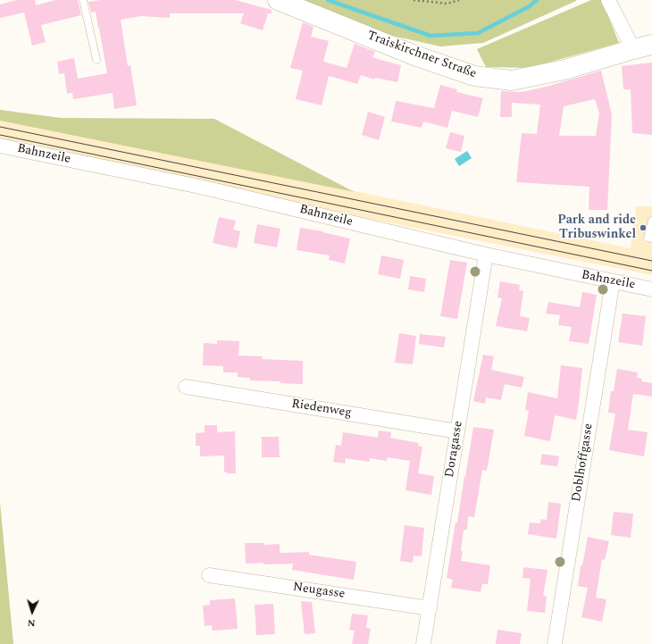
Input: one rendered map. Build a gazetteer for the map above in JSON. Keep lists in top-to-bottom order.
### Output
{
  "streets": {
    "street": [
      "Traiskirchner Straße",
      "Bahnzeile",
      "Riedenweg",
      "Doragasse",
      "Doblhoffgasse",
      "Neugasse"
    ]
  },
  "crossings": [
    ["Bahnzeile", "Doragasse"],
    ["Bahnzeile", "Doblhoffgasse"],
    ["Riedenweg", "Doragasse"],
    ["Doragasse", "Neugasse"]
  ],
  "places": ["Park and ride Tribuswinkel"],
  "north": "bottom"
}
